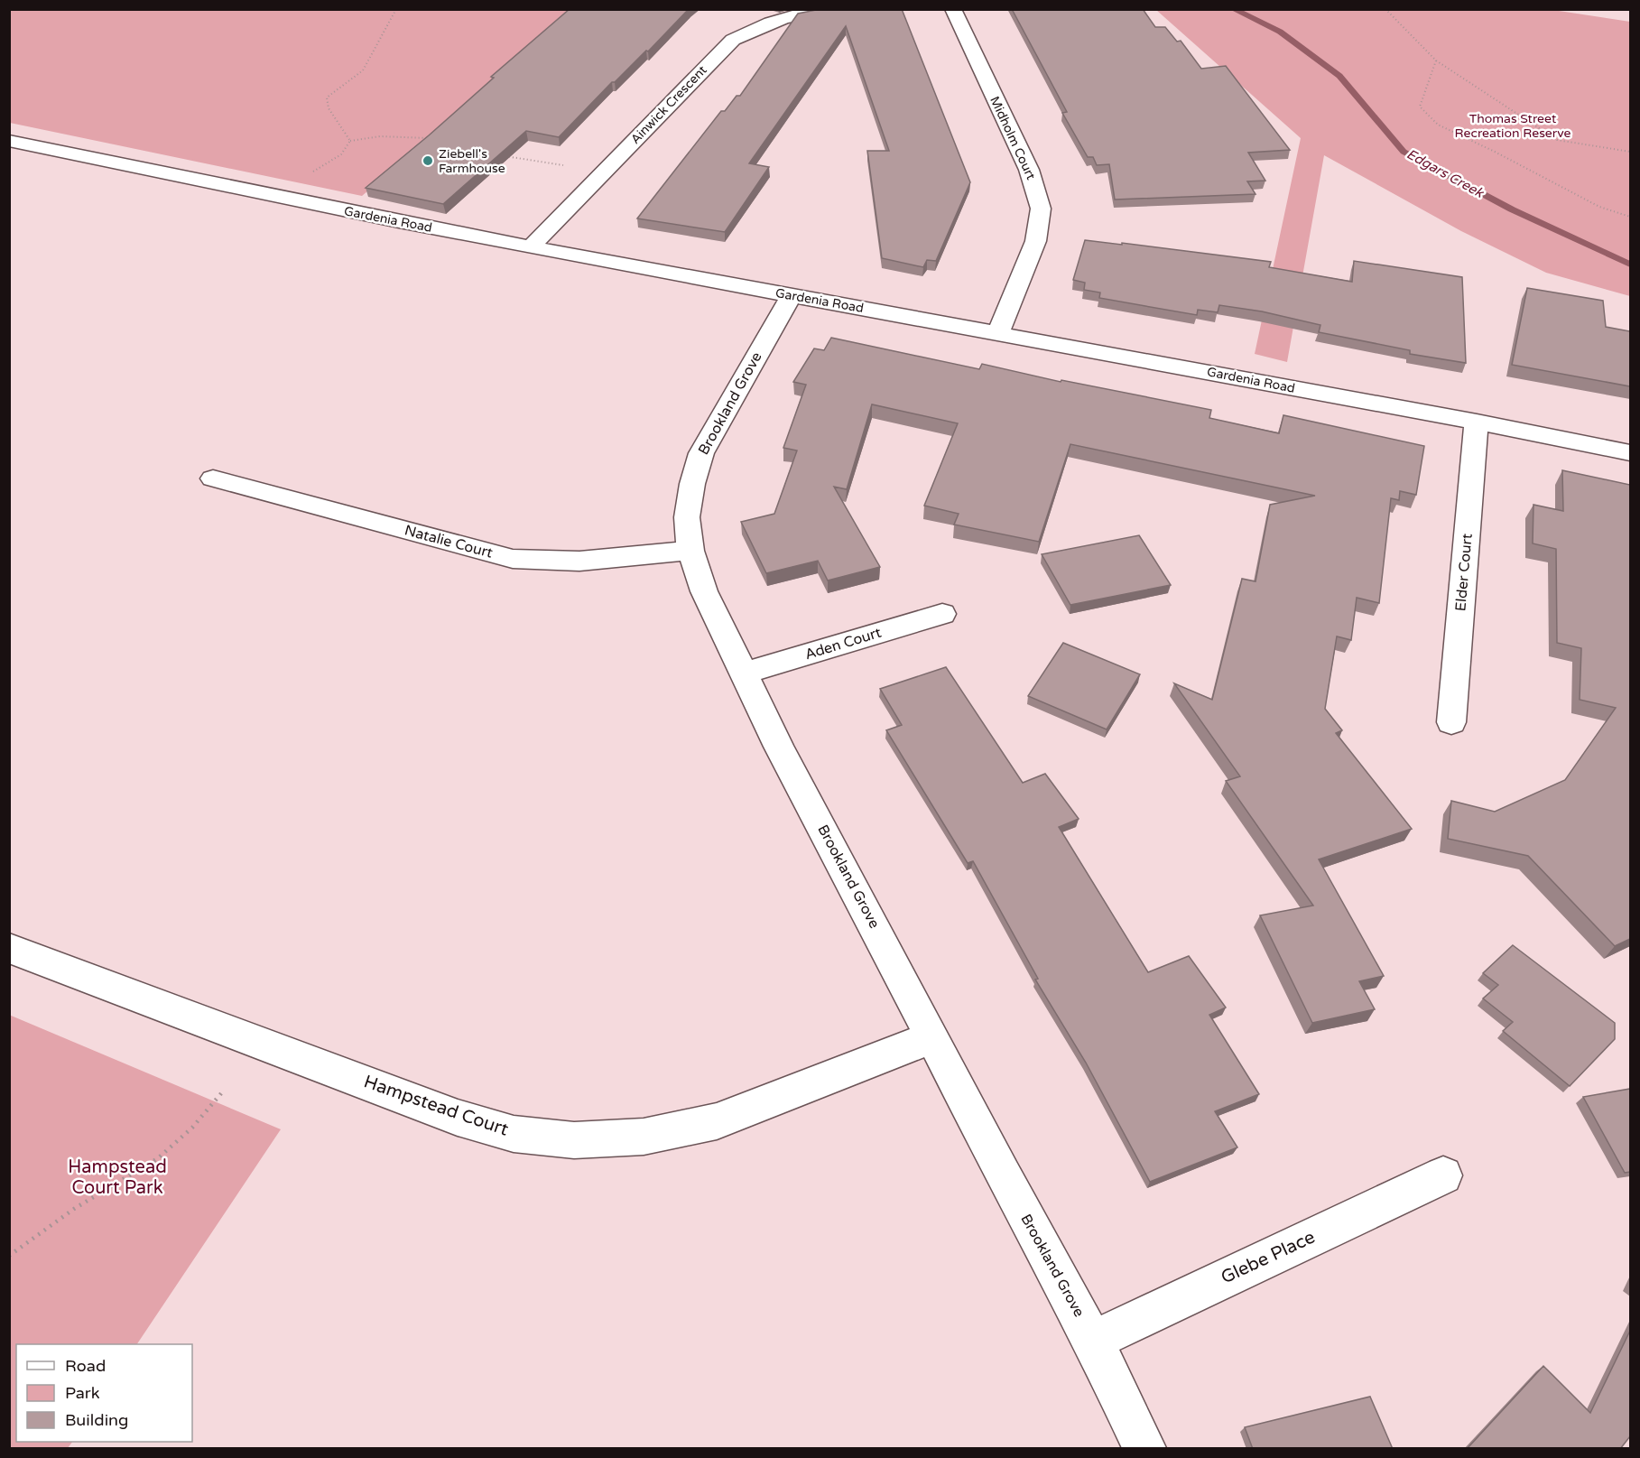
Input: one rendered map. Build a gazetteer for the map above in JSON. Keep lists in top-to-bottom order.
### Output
{
  "streets": {
    "street": [
      "Ainwick Crescent",
      "Midholm Court",
      "Gardenia Road",
      "Brookland Grove",
      "Natalie Court",
      "Elder Court",
      "Aden Court",
      "Hampstead Court",
      "Glebe Place"
    ]
  },
  "crossings": [
    ["Ainwick Crescent", "Gardenia Road"],
    ["Midholm Court", "Gardenia Road"],
    ["Gardenia Road", "Brookland Grove"],
    ["Gardenia Road", "Elder Court"],
    ["Brookland Grove", "Natalie Court"],
    ["Brookland Grove", "Aden Court"],
    ["Brookland Grove", "Hampstead Court"],
    ["Brookland Grove", "Glebe Place"]
  ],
  "water": ["Edgars Creek"],
  "parks": ["Thomas Street Recreation Reserve", "Hampstead Court Park"],
  "places": ["Ziebell's Farmhouse"],
  "legend": ["Road", "Park", "Building"]
}
